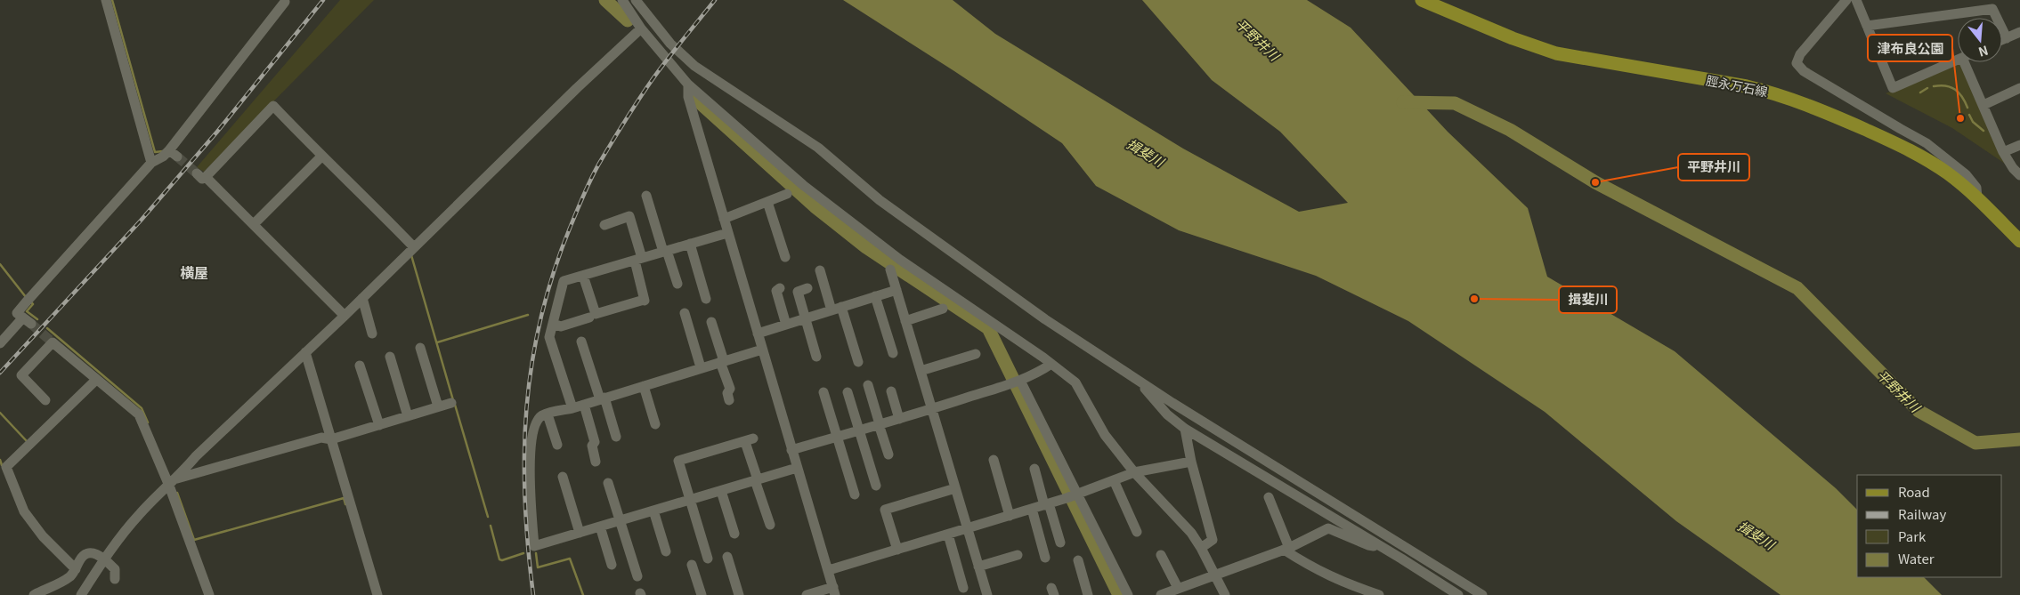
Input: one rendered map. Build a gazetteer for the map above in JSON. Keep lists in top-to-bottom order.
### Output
{
  "streets": {
    "main road": ["脛永万石線"]
  },
  "districts": ["横屋"],
  "water": ["平野井川", "揖斐川"],
  "places": ["津布良公園", "平野井川", "揖斐川"],
  "legend": [
    "Road",
    "Railway",
    "Park",
    "Water"
  ],
  "north": "bottom"
}
